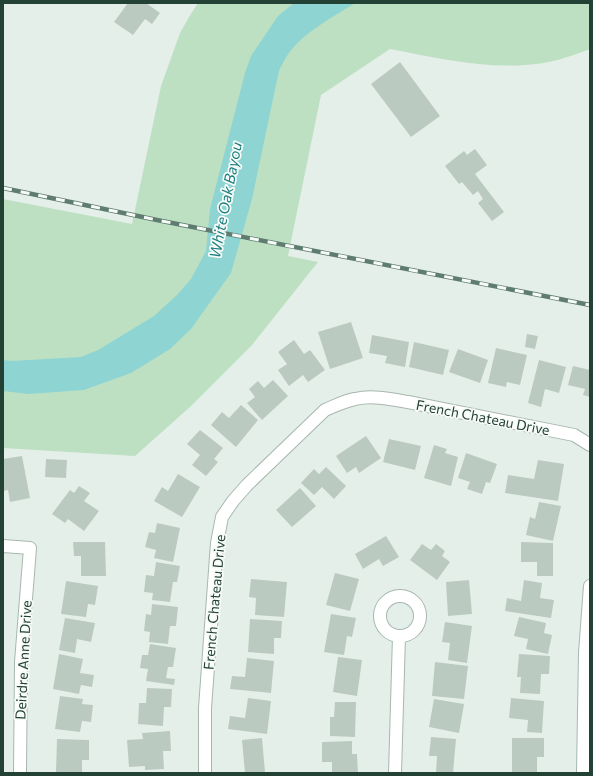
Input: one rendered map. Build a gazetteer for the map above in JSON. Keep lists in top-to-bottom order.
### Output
{
  "streets": {
    "street": ["French Chateau Drive", "Deirdre Anne Drive"]
  },
  "water": ["White Oak Bayou"]
}
